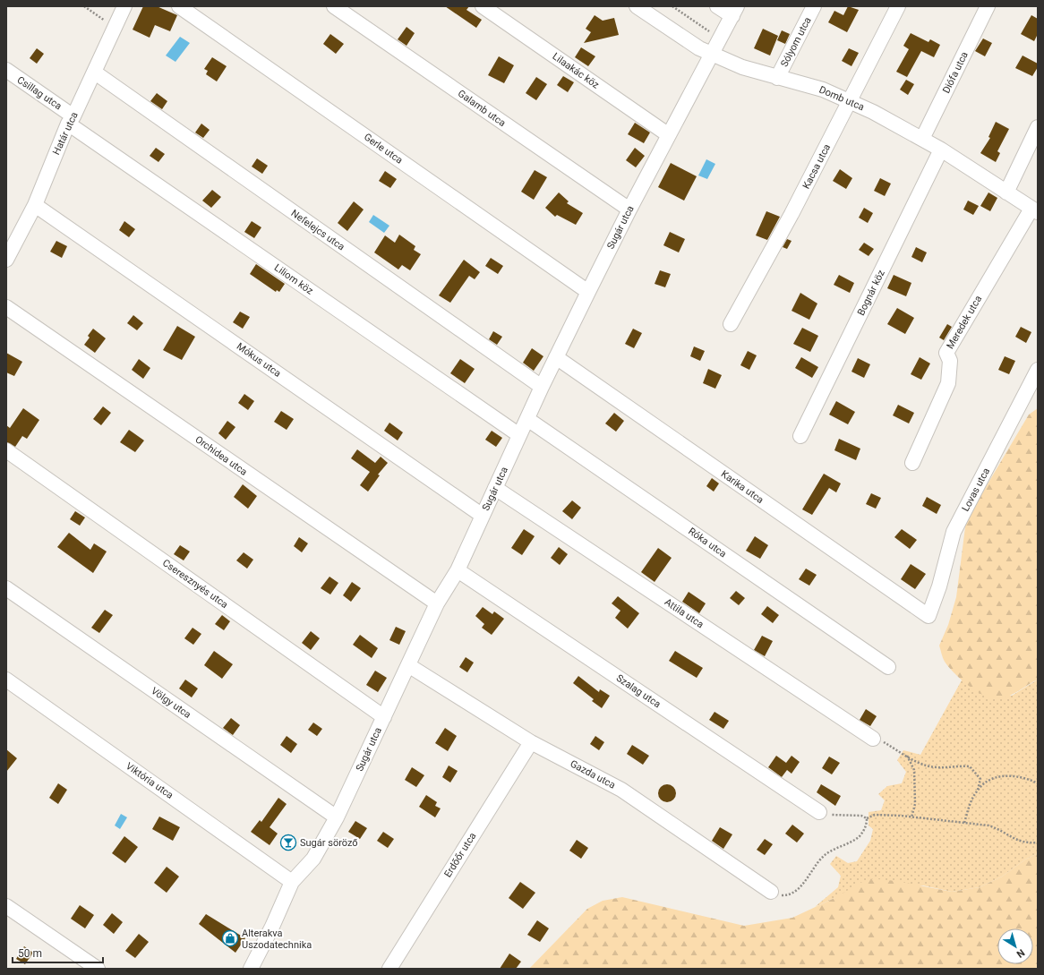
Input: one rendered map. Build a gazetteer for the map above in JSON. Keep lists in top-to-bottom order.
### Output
{
  "streets": {
    "street": [
      "Sólyom utca",
      "Lilaakác köz",
      "Diófa utca",
      "Csillag utca",
      "Domb utca",
      "Galamb utca",
      "Határ utca",
      "Gerle utca",
      "Kacsa utca",
      "Sugár utca",
      "Nefelejcs utca",
      "Liliom köz",
      "Bognár köz",
      "Meredek utca",
      "Mókus utca",
      "Orchidea utca",
      "Karika utca",
      "Lovas utca",
      "Róka utca",
      "Cseresznyés utca",
      "Attila utca",
      "Szalag utca",
      "Völgy utca",
      "Gazda utca",
      "Viktória utca",
      "Erdőőr utca"
    ]
  },
  "crossings": [
    ["Sólyom utca", "Domb utca"],
    ["Lilaakác köz", "Sugár utca"],
    ["Diófa utca", "Domb utca"],
    ["Csillag utca", "Határ utca"],
    ["Csillag utca", "Liliom köz"],
    ["Domb utca", "Kacsa utca"],
    ["Domb utca", "Sugár utca"],
    ["Domb utca", "Bognár köz"],
    ["Domb utca", "Meredek utca"],
    ["Galamb utca", "Sugár utca"],
    ["Határ utca", "Nefelejcs utca"],
    ["Határ utca", "Liliom köz"],
    ["Határ utca", "Mókus utca"],
    ["Gerle utca", "Sugár utca"],
    ["Sugár utca", "Nefelejcs utca"],
    ["Sugár utca", "Liliom köz"],
    ["Sugár utca", "Mókus utca"],
    ["Sugár utca", "Orchidea utca"],
    ["Sugár utca", "Karika utca"],
    ["Sugár utca", "Róka utca"],
    ["Sugár utca", "Cseresznyés utca"],
    ["Sugár utca", "Attila utca"],
    ["Sugár utca", "Szalag utca"],
    ["Sugár utca", "Völgy utca"],
    ["Sugár utca", "Gazda utca"],
    ["Sugár utca", "Viktória utca"],
    ["Karika utca", "Lovas utca"],
    ["Gazda utca", "Erdőőr utca"]
  ],
  "places": {
    "bar": ["Sugár söröző"],
    "shop": ["Alterakva Uszodatechnika"]
  },
  "scale_bar": "50 m",
  "north": "bottom right"
}
